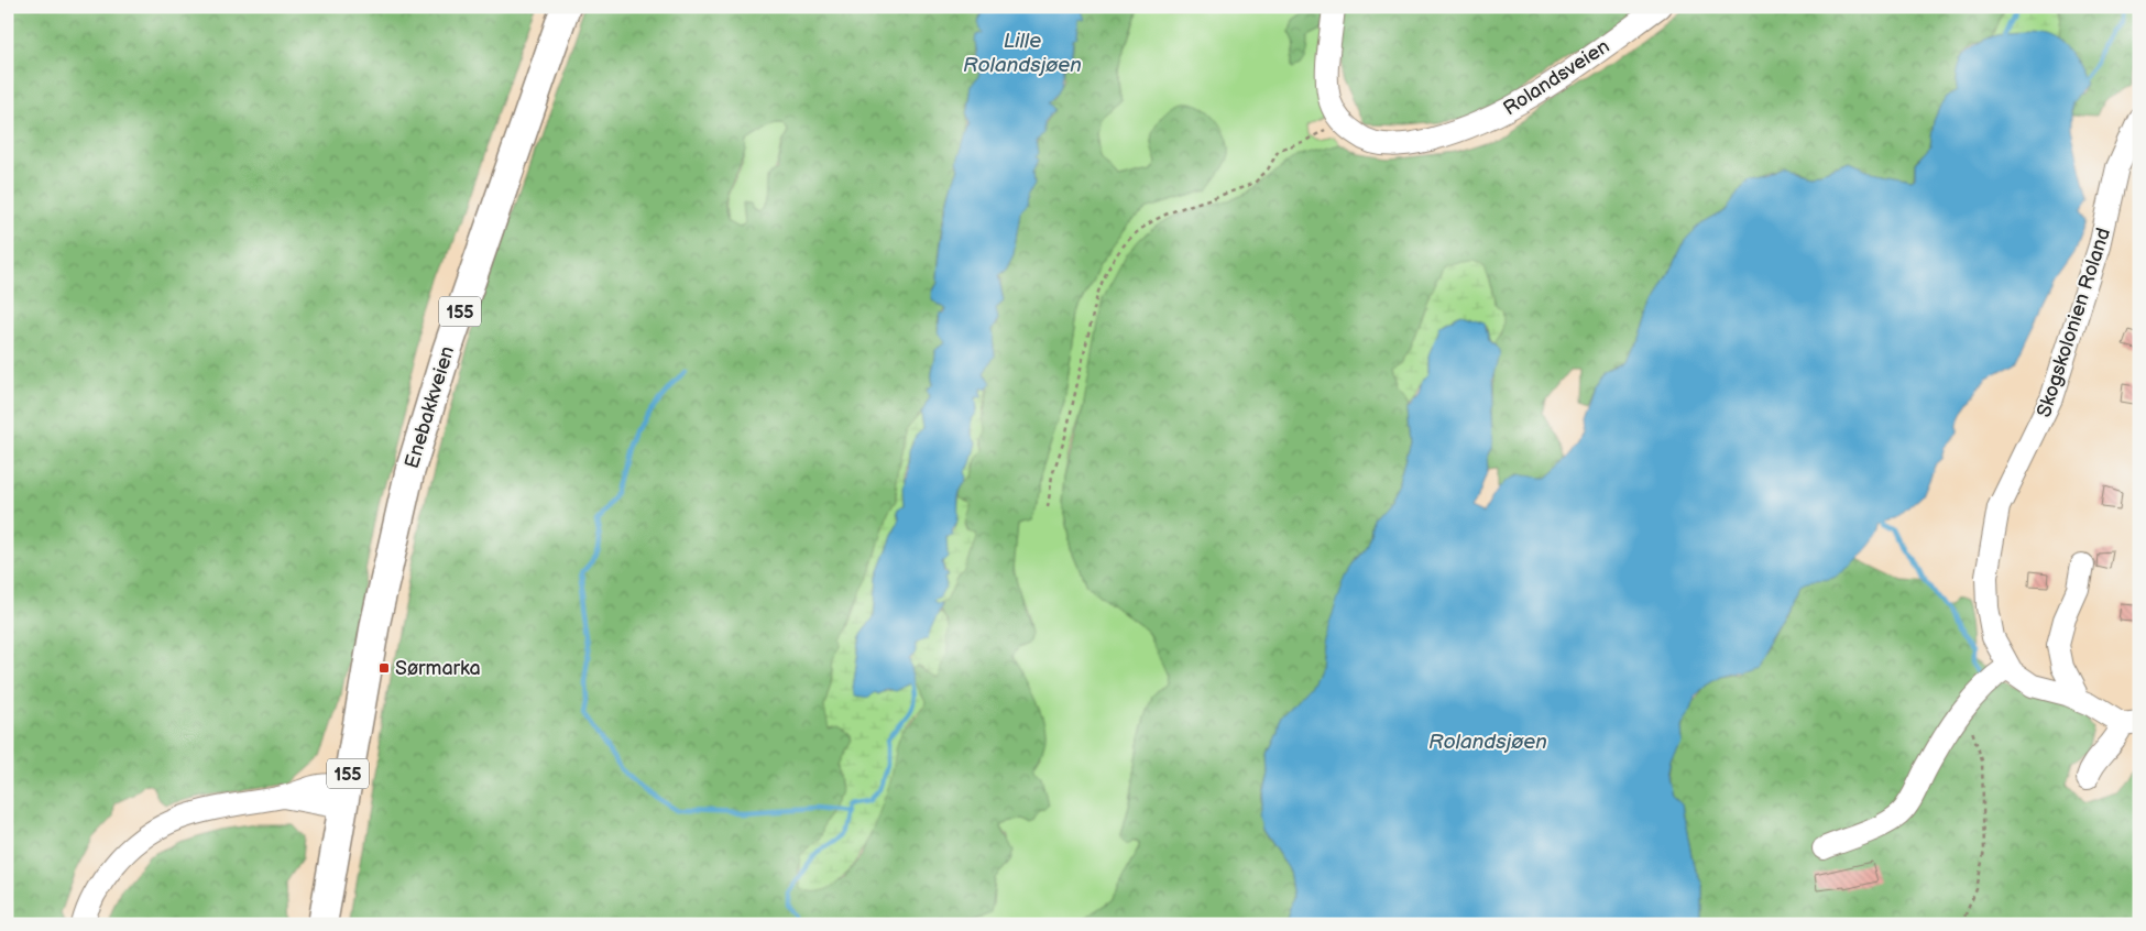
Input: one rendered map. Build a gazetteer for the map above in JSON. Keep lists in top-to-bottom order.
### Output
{
  "streets": {
    "main road": ["155", "Enebakkveien"],
    "street": ["Rolandsveien", "Skogskolonien Roland"]
  },
  "water": ["Lille Rolandsjøen", "Rolandsjøen"],
  "places": {
    "transit": ["Sørmarka"]
  }
}
